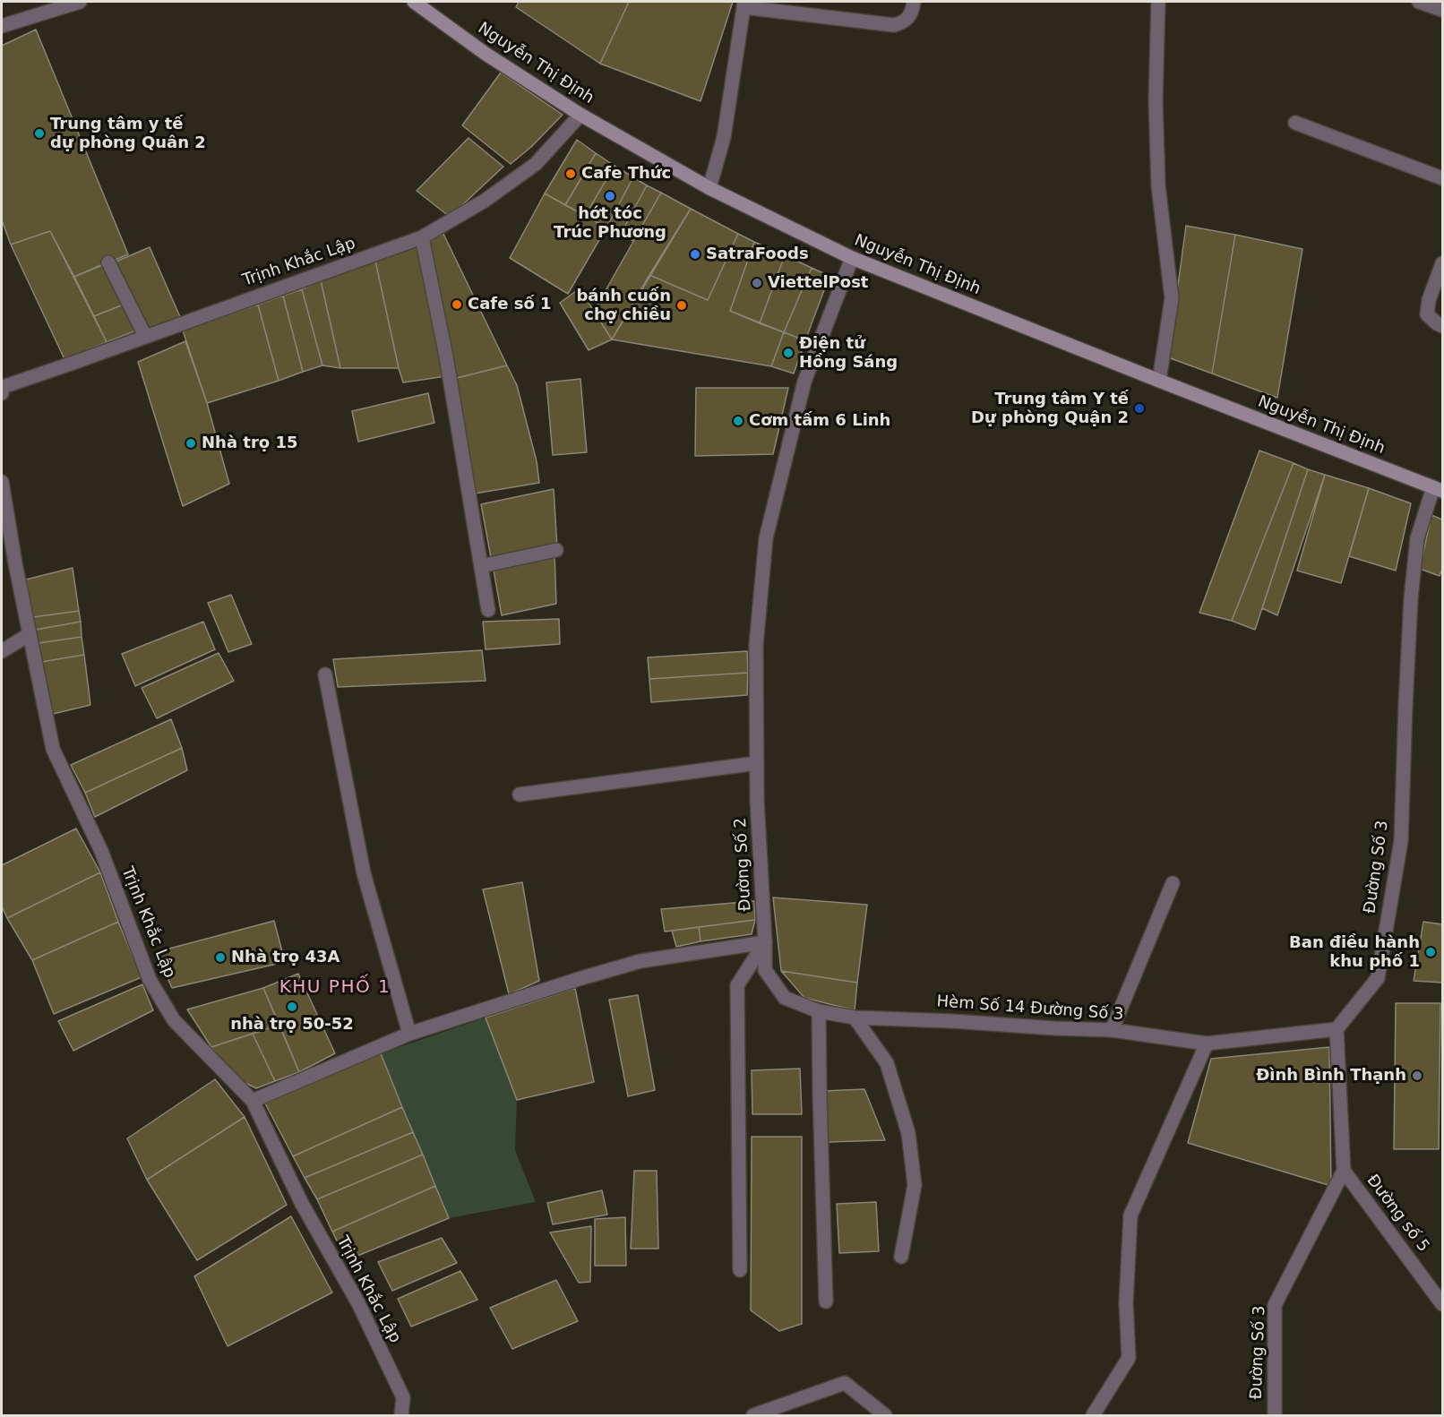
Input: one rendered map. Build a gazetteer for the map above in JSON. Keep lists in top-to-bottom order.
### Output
{
  "streets": {
    "main road": ["Nguyễn Thị Định"],
    "street": [
      "Trịnh Khắc Lập",
      "Đường Số 2",
      "Đường Số 3",
      "Hèm Số 14 Đường Số 3",
      "Đường số 5"
    ]
  },
  "crossings": [
    ["Nguyễn Thị Định", "Trịnh Khắc Lập"],
    ["Nguyễn Thị Định", "Đường Số 2"],
    ["Nguyễn Thị Định", "Đường Số 3"],
    ["Đường Số 2", "Hèm Số 14 Đường Số 3"],
    ["Đường Số 3", "Hèm Số 14 Đường Số 3"],
    ["Đường Số 3", "Đường số 5"]
  ],
  "districts": ["KHU PHỐ 1"],
  "places": [
    "Trung tâm y tế dự phòng Quân 2",
    "Cafe Thức",
    "hớt tóc Trúc Phương",
    "SatraFoods",
    "ViettelPost",
    "Cafe số 1",
    "bánh cuốn chợ chiều",
    "Điện tử Hồng Sáng",
    "Trung tâm Y tế Dự phòng Quận 2",
    "Cơm tấm 6 Linh",
    "Nhà trọ 15",
    "Ban điều hành khu phố 1",
    "Nhà trọ 43A",
    "nhà trọ 50-52",
    "Đình Bình Thạnh"
  ]
}
